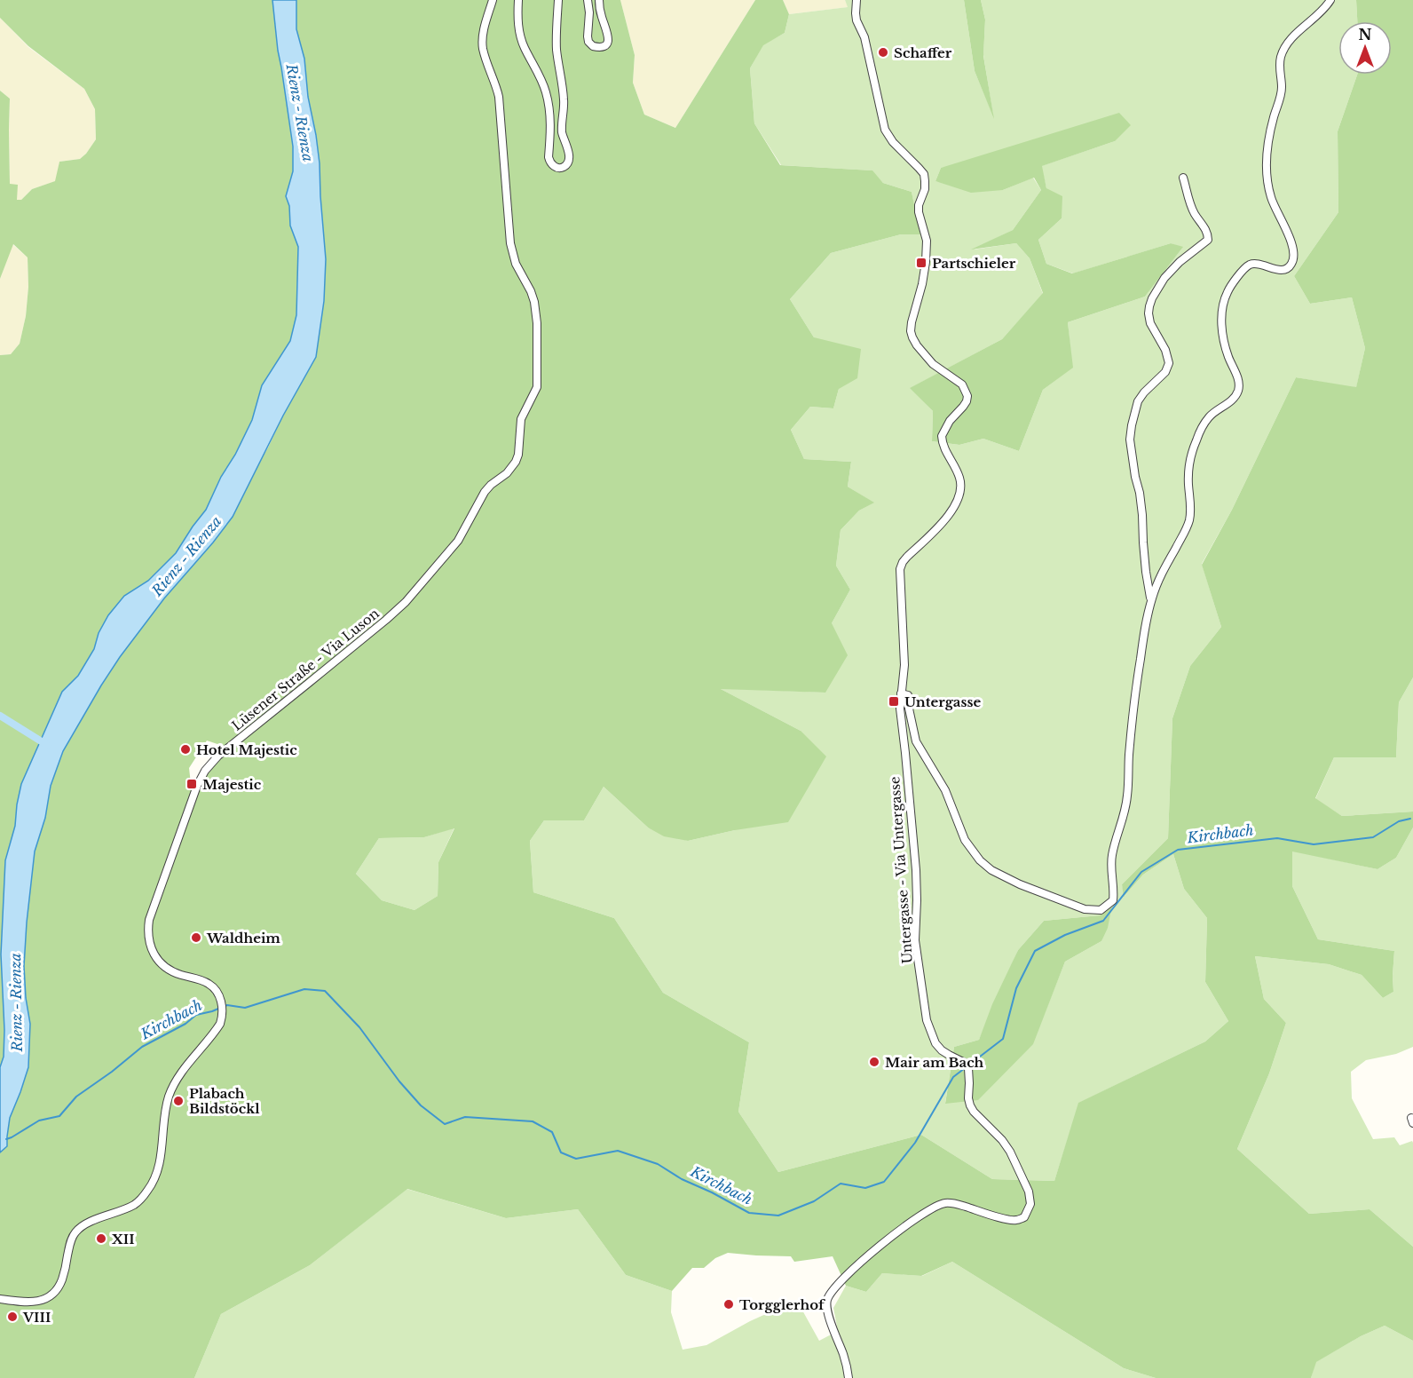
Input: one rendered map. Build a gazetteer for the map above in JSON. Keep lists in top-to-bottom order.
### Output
{
  "streets": {
    "street": ["Lüsener Straße - Via Luson", "Untergasse - Via Untergasse"]
  },
  "water": ["Rienz - Rienza", "Kirchbach"],
  "places": {
    "other": [
      "Schaffer",
      "Hotel Majestic",
      "Waldheim",
      "Mair am Bach",
      "Plabach Bildstöckl",
      "XII",
      "Torgglerhof",
      "VIII"
    ],
    "transit": ["Partschieler", "Untergasse", "Majestic"]
  },
  "north": "top"
}
